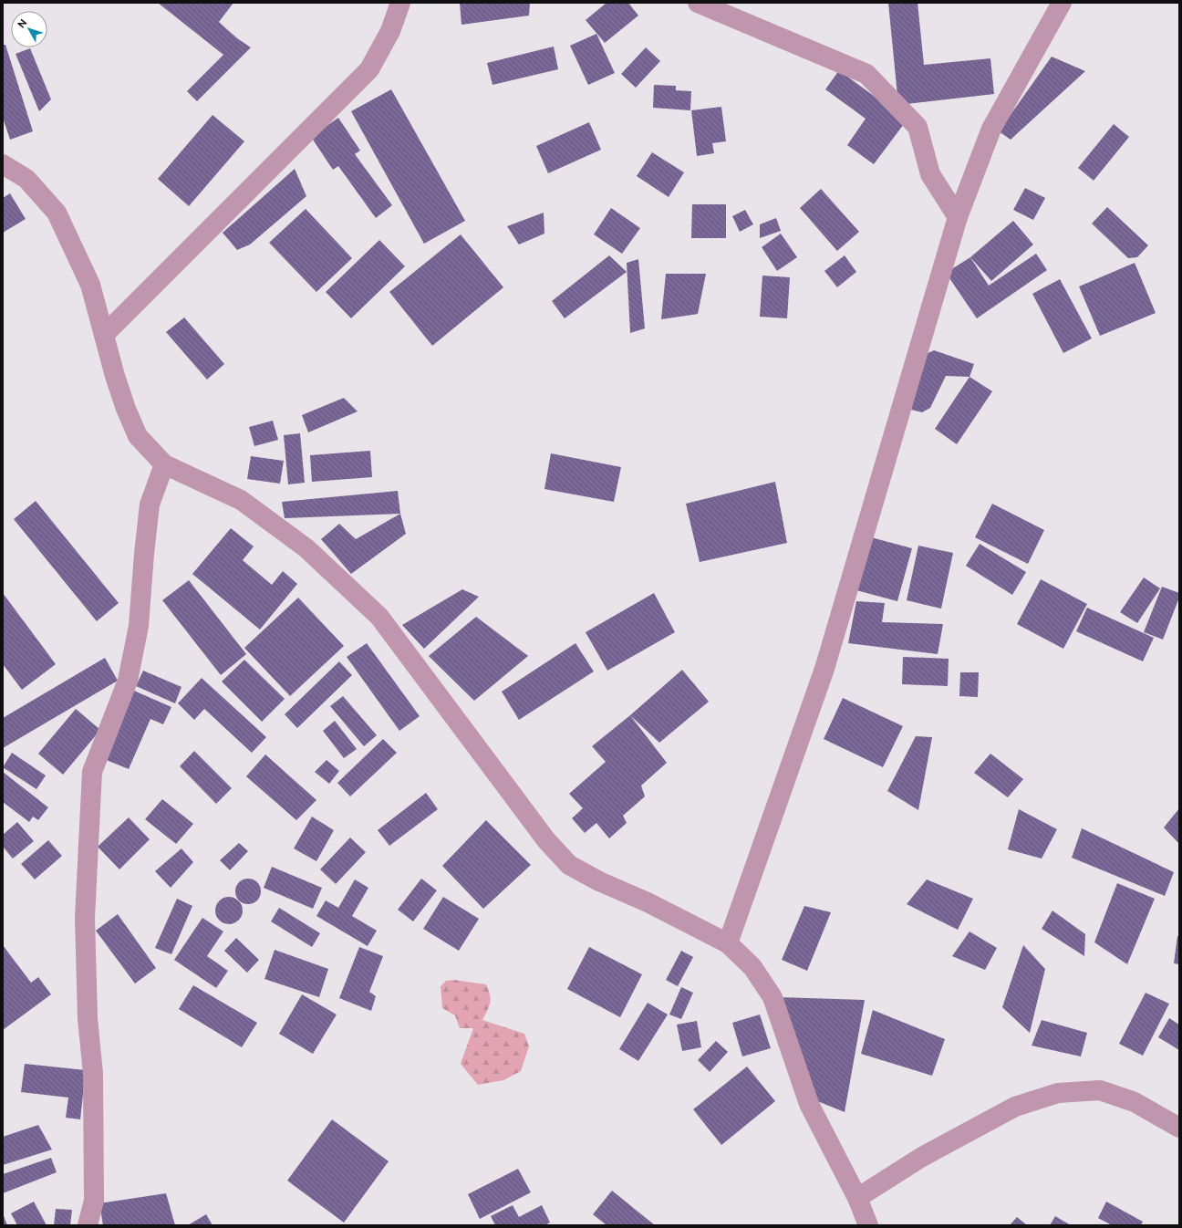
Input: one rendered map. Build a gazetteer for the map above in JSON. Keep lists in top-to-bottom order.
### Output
{
  "north": "top left"
}
